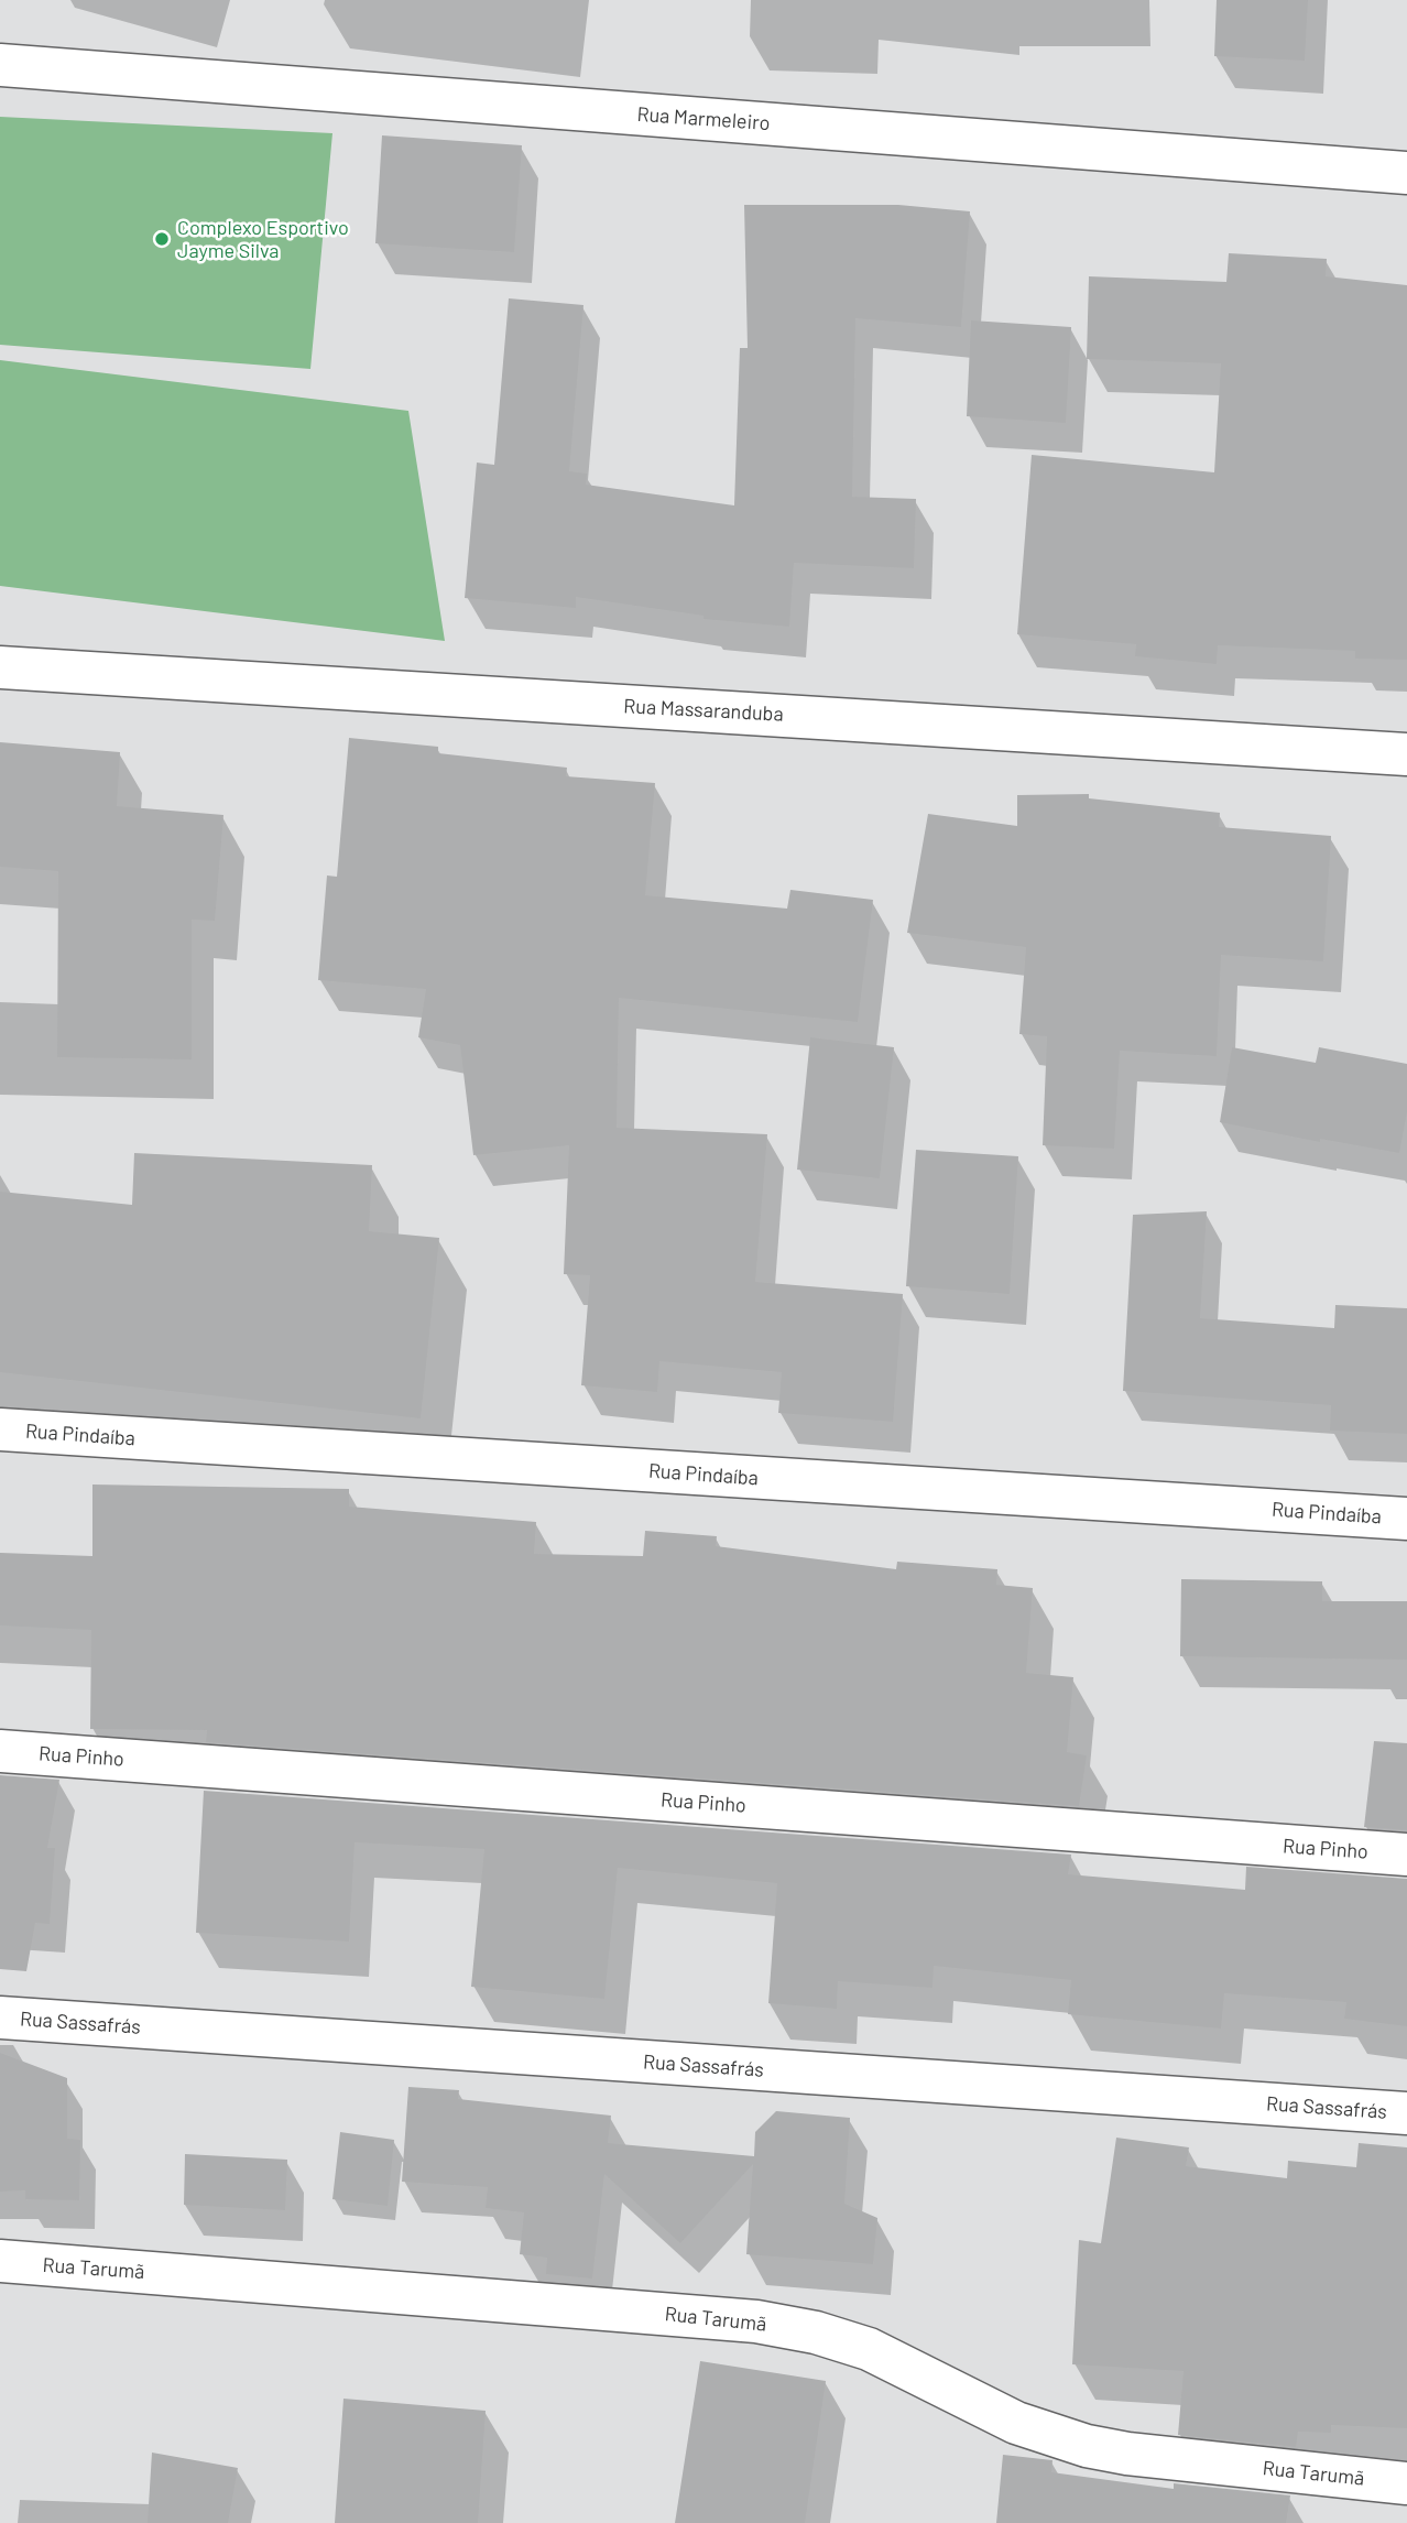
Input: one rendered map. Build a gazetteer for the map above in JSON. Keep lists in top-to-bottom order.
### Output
{
  "streets": {
    "street": [
      "Rua Marmeleiro",
      "Rua Massaranduba",
      "Rua Pindaíba",
      "Rua Pinho",
      "Rua Sassafrás",
      "Rua Tarumã"
    ]
  },
  "places": ["Complexo Esportivo Jayme Silva"]
}
